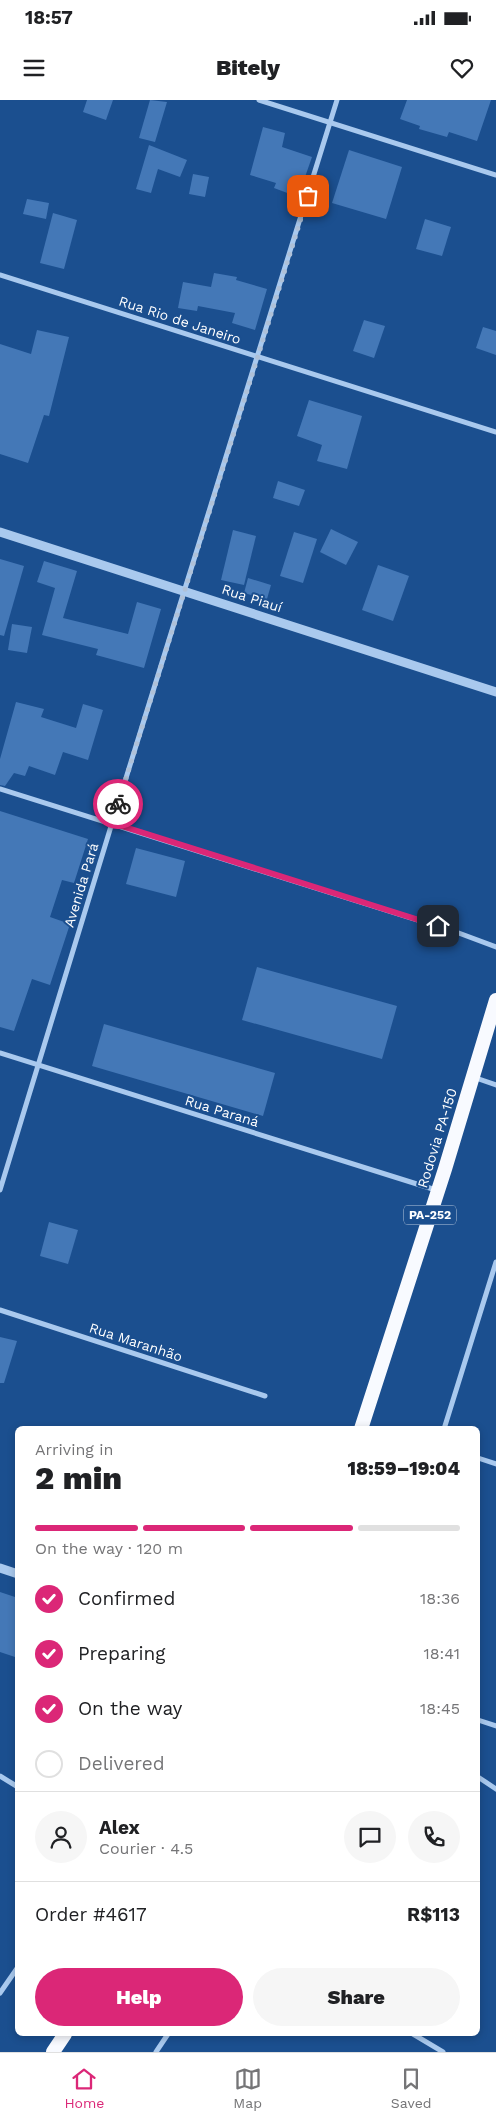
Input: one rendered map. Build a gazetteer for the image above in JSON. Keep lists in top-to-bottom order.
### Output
{
  "streets": {
    "highway": ["Rodovia PA-150", "PA-252"],
    "street": [
      "Rua Rio de Janeiro",
      "Rua Piauí",
      "Avenida Pará",
      "Rua Paraná",
      "Rua Maranhão"
    ]
  },
  "crossings": [
    ["Rua Rio de Janeiro", "Avenida Pará"],
    ["Rua Piauí", "Avenida Pará"],
    ["Avenida Pará", "Rua Paraná"],
    ["Rua Paraná", "Rodovia PA-150"]
  ],
  "page": {
    "status": "18:57",
    "header": "Bitely",
    "heading": ["2 min", "Arriving in", "18:59–19:04"],
    "panel": [
      "Alex",
      "Courier · 4.5",
      "Order #4617",
      "R$113"
    ],
    "bar": "On the way · 120 m",
    "list": [
      ["Confirmed", "18:36"],
      ["Preparing", "18:41"],
      ["On the way", "18:45"],
      "Delivered"
    ],
    "buttons": ["Help", "Share"],
    "tabs": ["Home", "Map", "Saved"]
  }
}
